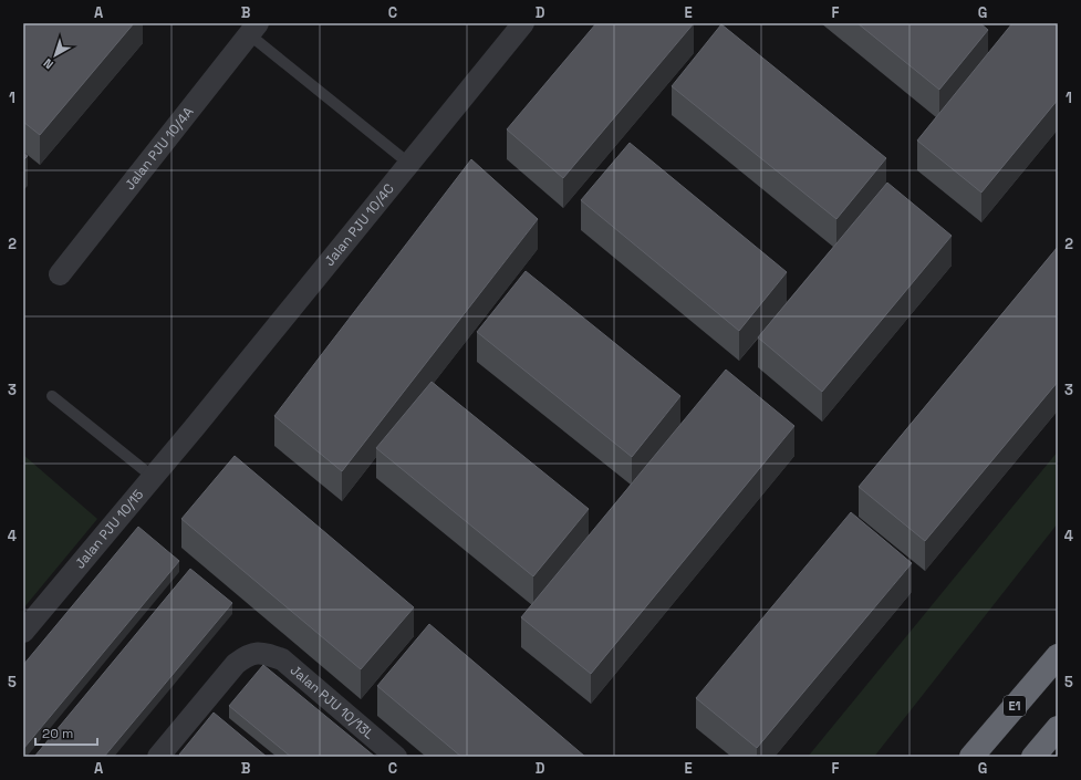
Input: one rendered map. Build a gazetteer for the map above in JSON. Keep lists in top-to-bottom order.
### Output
{
  "streets": {
    "highway": ["E1"],
    "street": [
      "Jalan PJU 10/4A",
      "Jalan PJU 10/4C",
      "Jalan PJU 10/15",
      "Jalan PJU 10/13L"
    ]
  },
  "crossings": [
    ["Jalan PJU 10/4C", "Jalan PJU 10/15"]
  ],
  "scale_bar": "20 m",
  "north": "bottom left",
  "grid": {
    "columns": [
      "A",
      "B",
      "C",
      "D",
      "E",
      "F",
      "G"
    ],
    "rows": [
      "1",
      "2",
      "3",
      "4",
      "5"
    ]
  }
}
